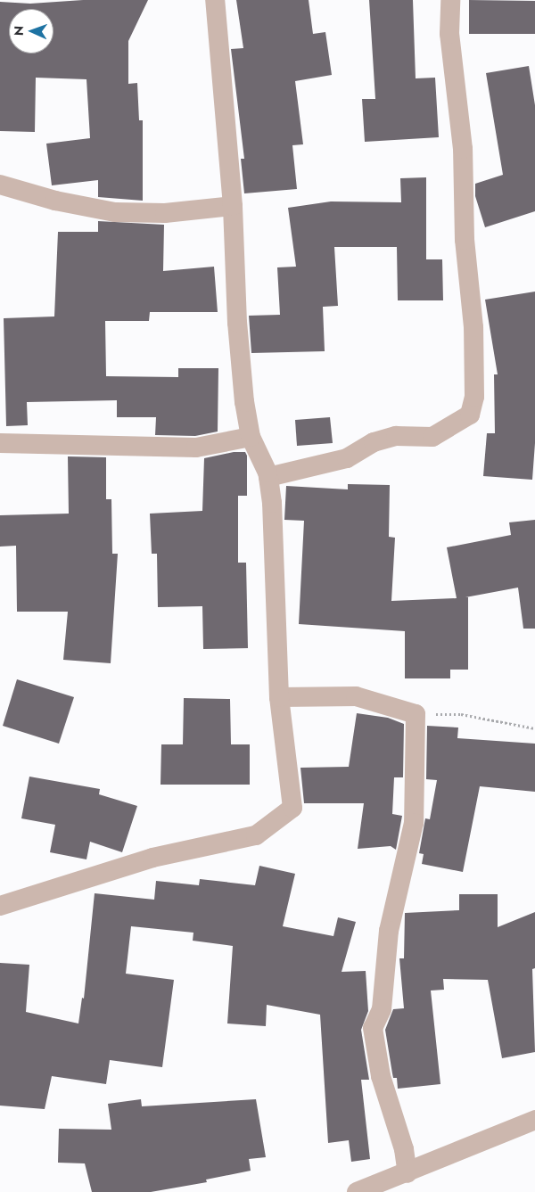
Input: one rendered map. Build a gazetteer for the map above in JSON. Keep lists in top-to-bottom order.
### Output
{
  "north": "left"
}
